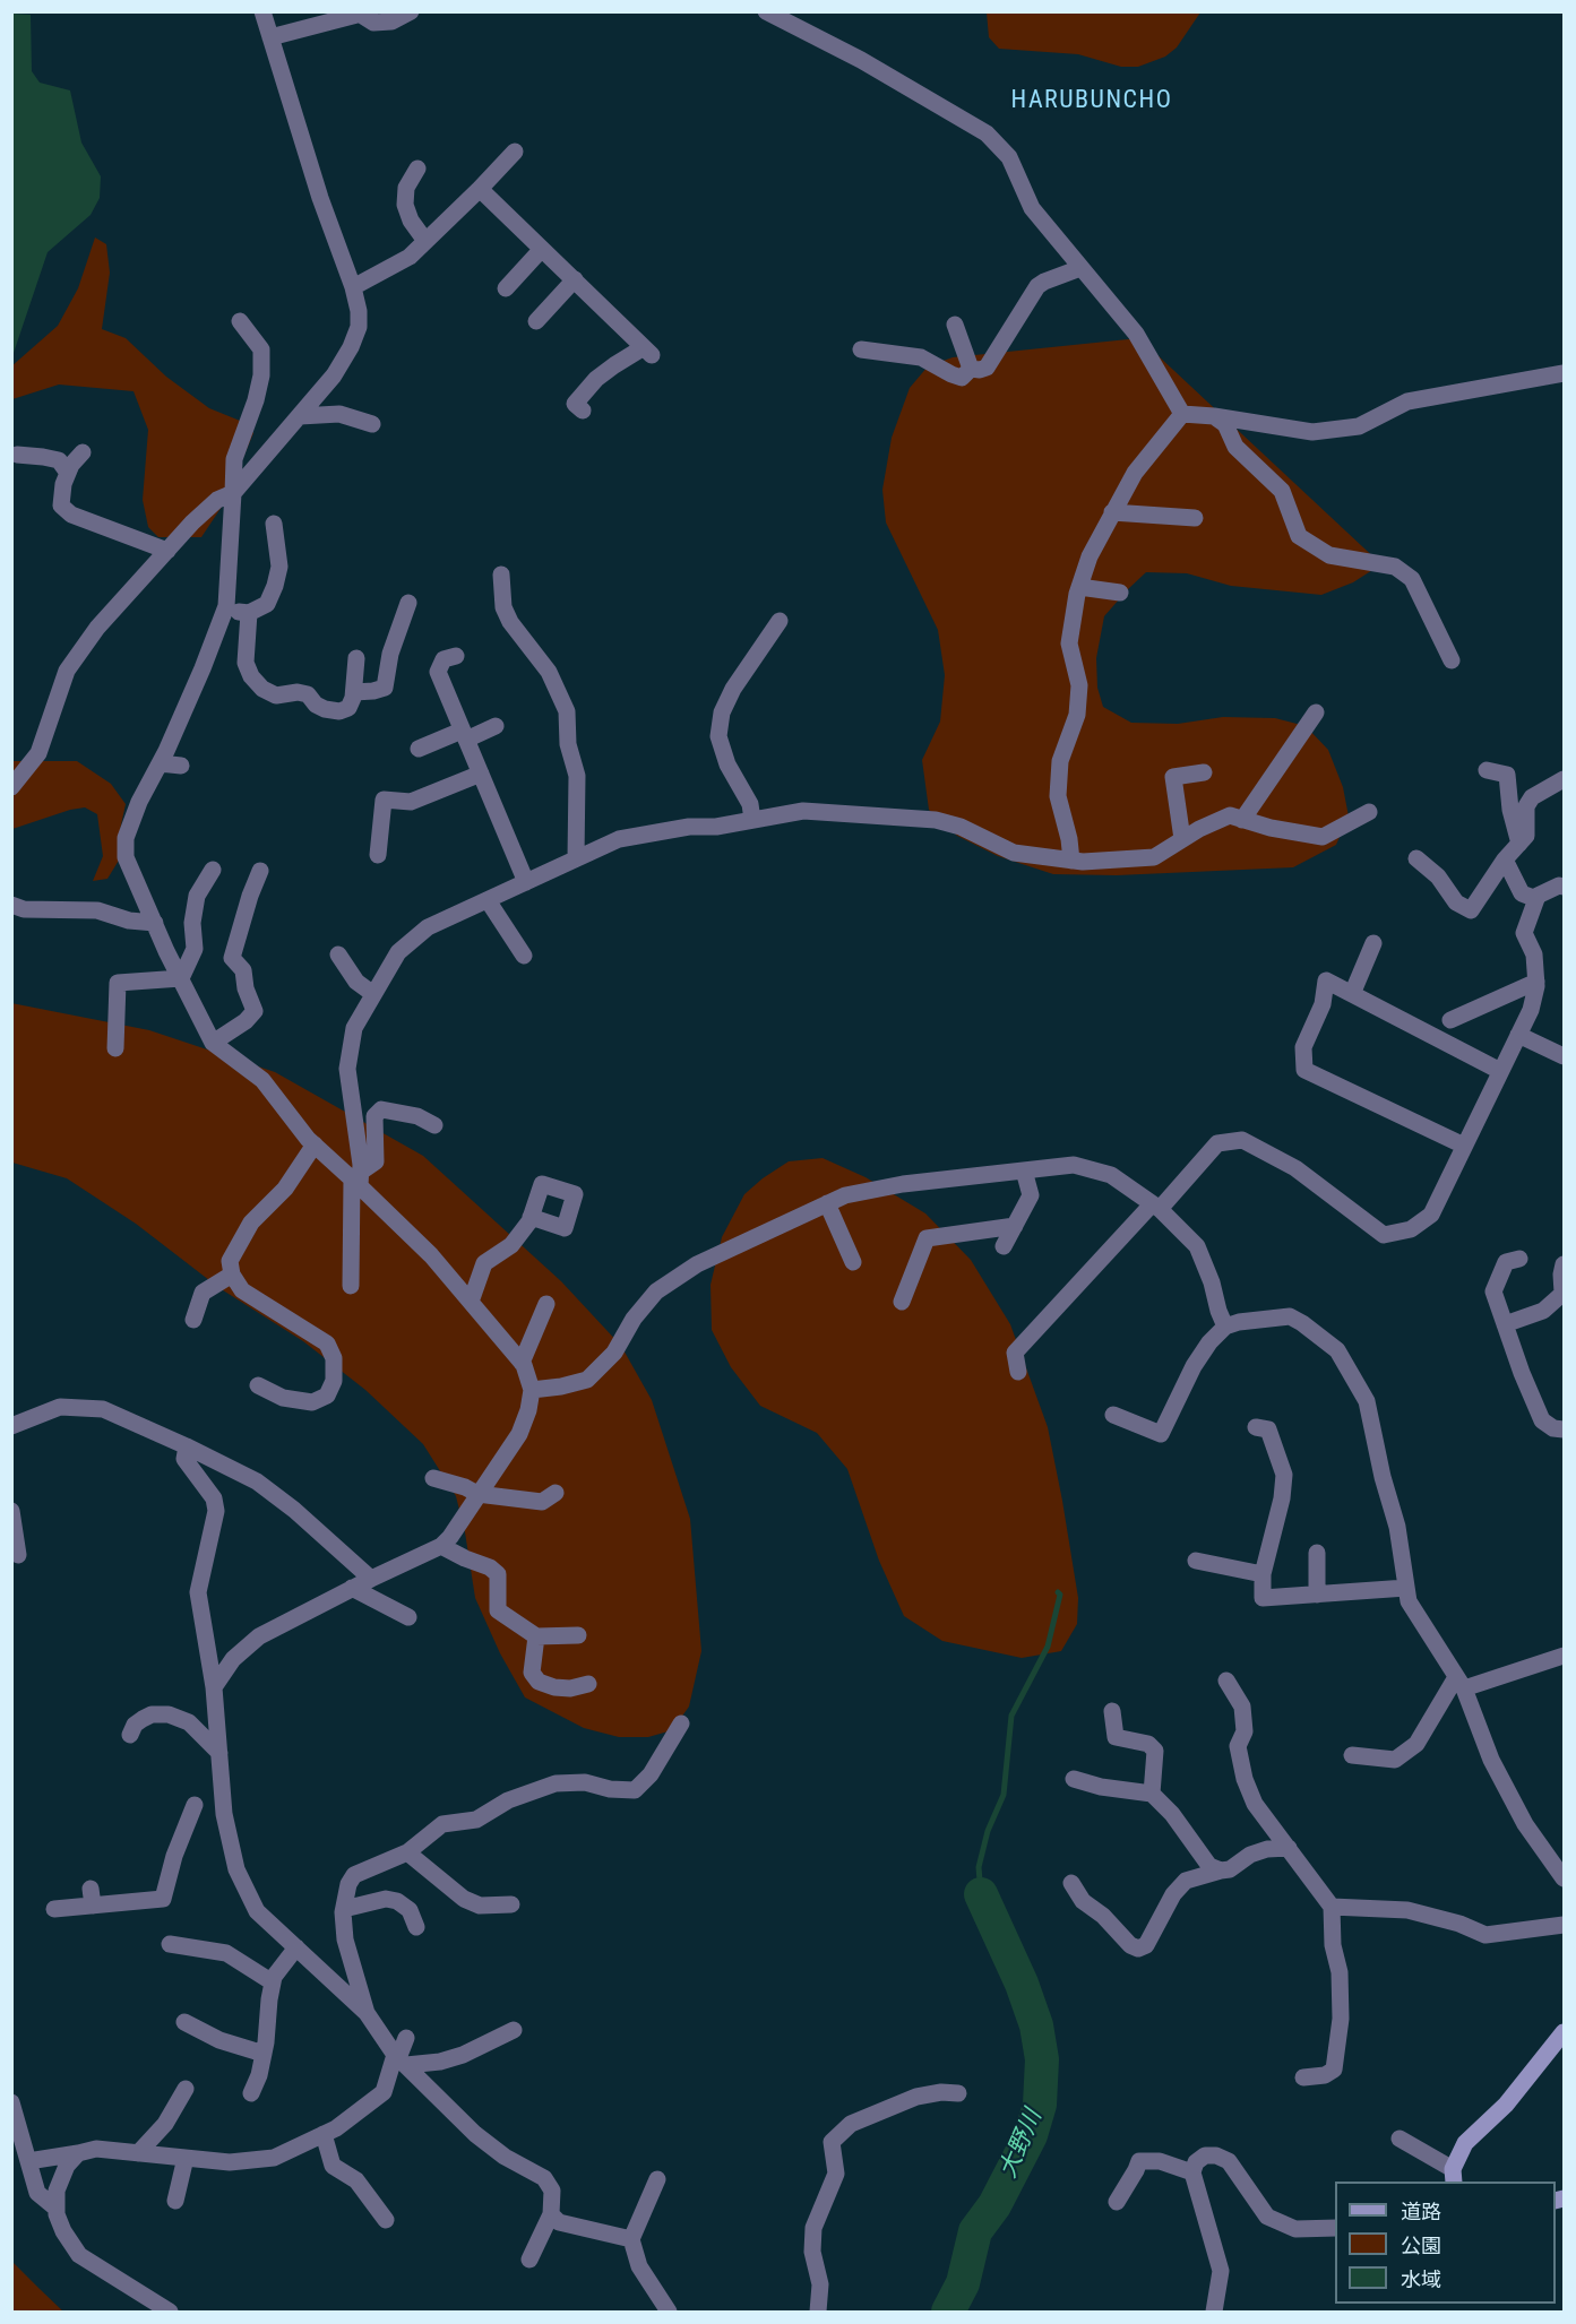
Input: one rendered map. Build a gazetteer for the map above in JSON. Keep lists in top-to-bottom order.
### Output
{
  "districts": ["HARUBUNCHO"],
  "water": ["大野川"],
  "legend": ["道路", "公園", "水域"]
}
